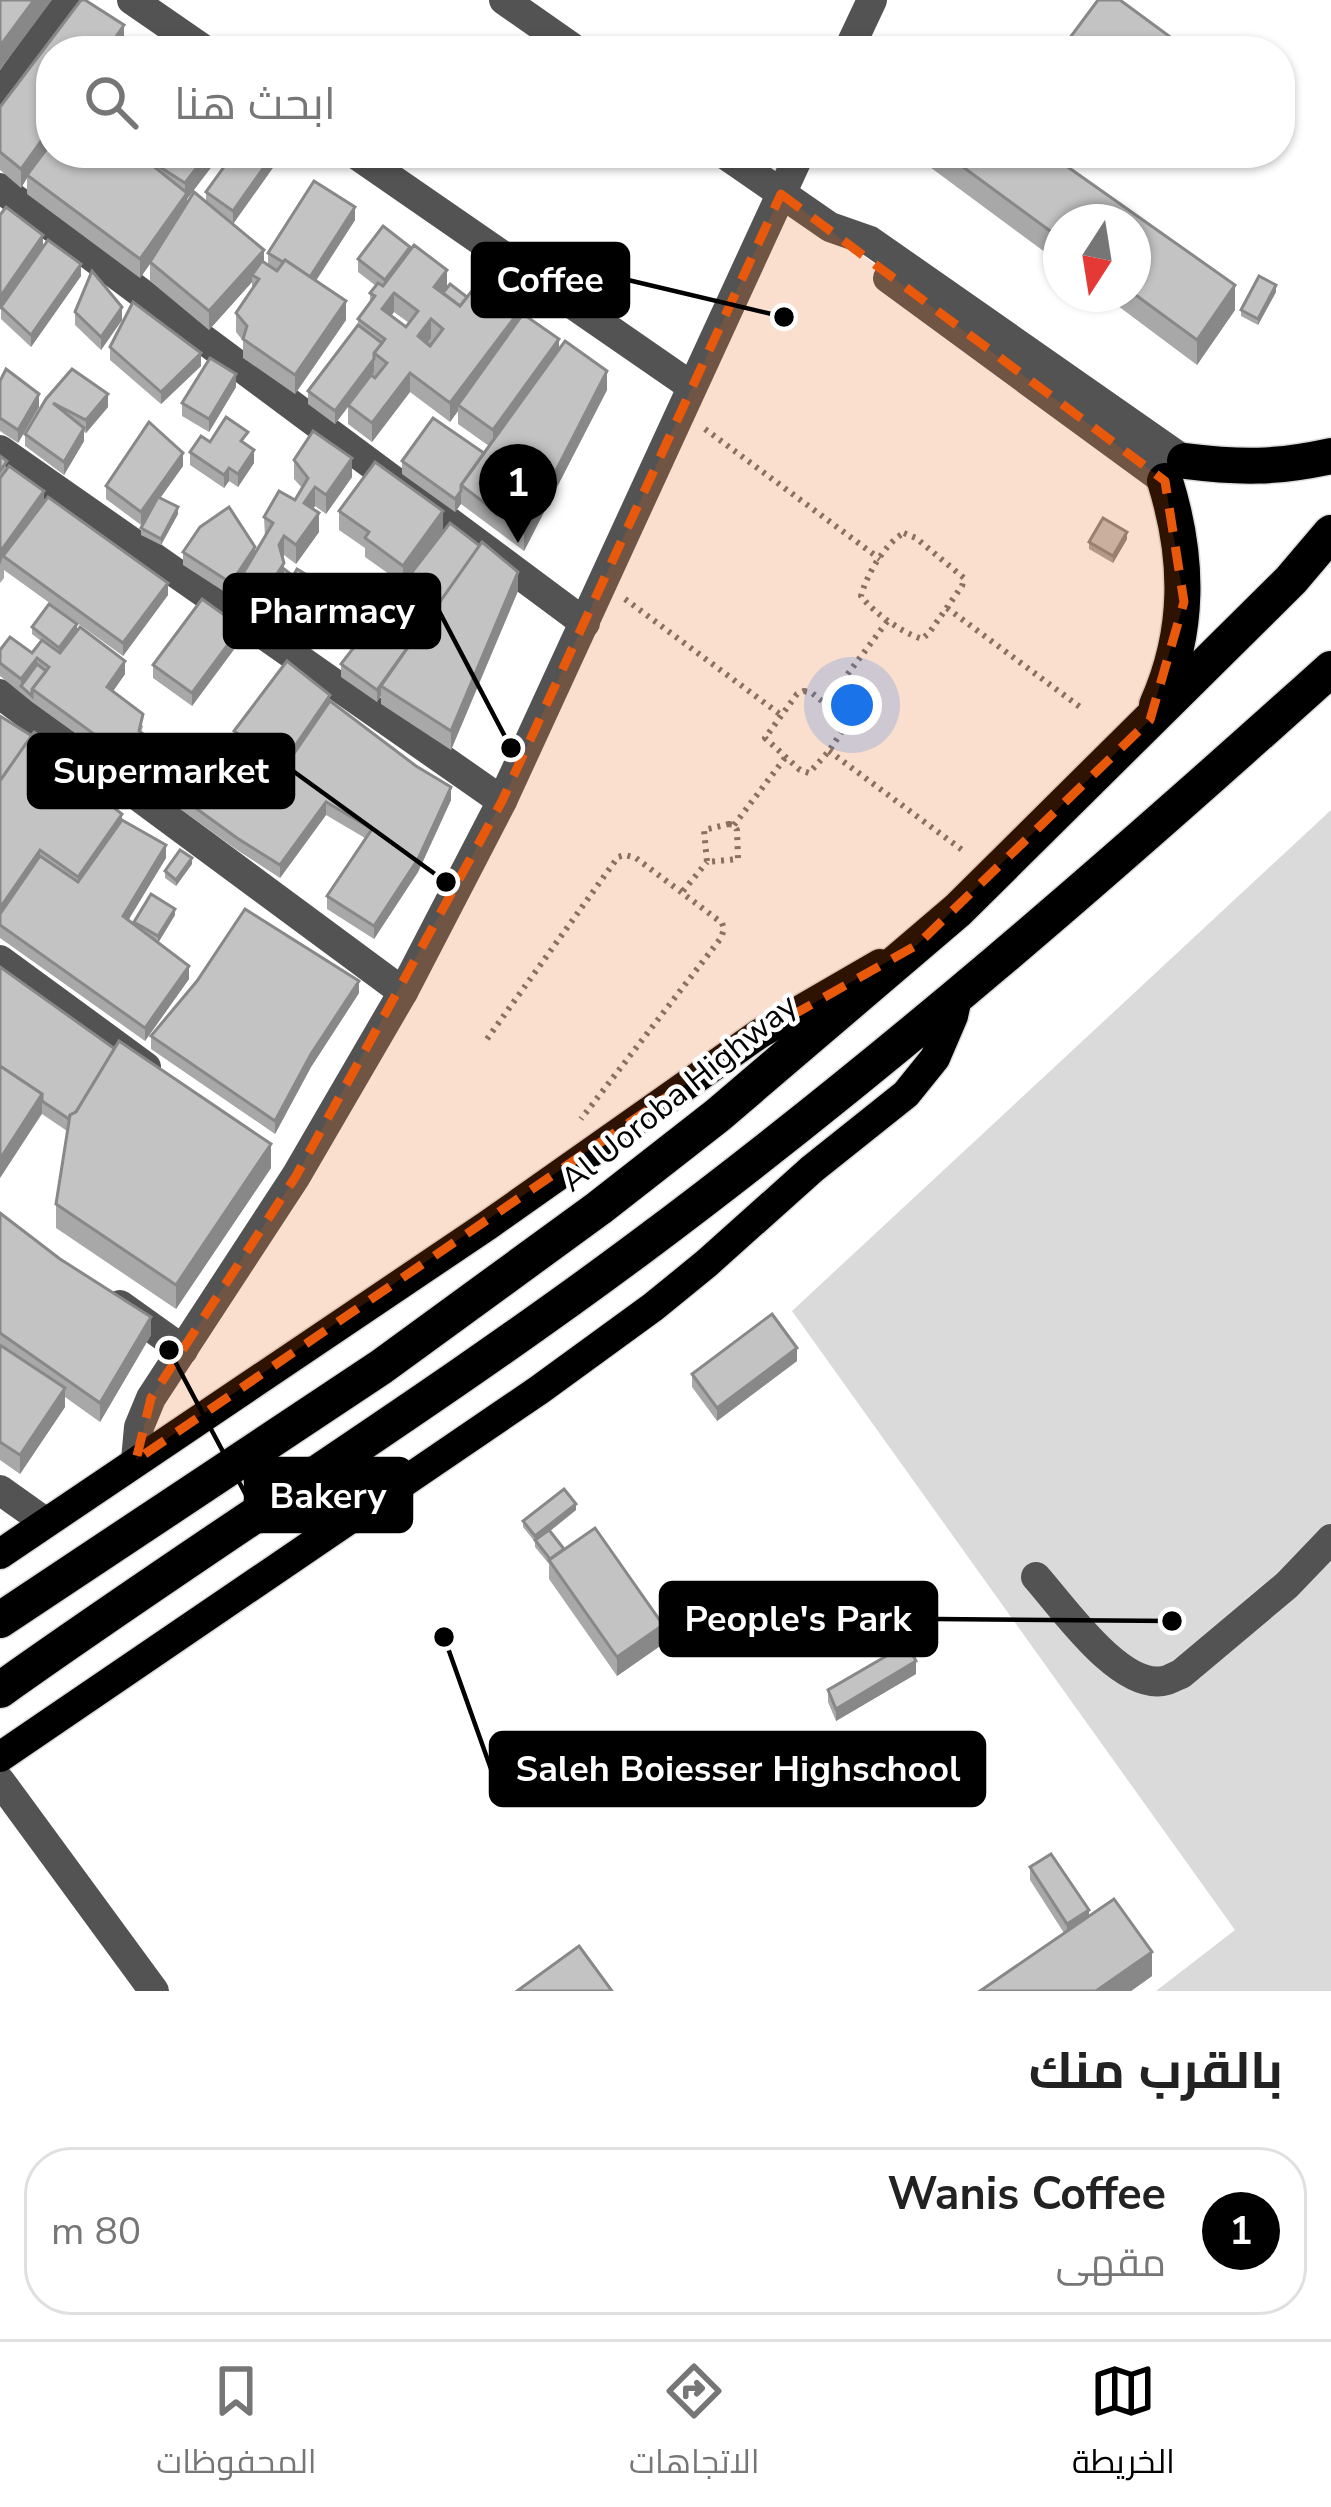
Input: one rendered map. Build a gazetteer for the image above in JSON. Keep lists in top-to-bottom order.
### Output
{
  "streets": {
    "highway": ["Al Uoroba Highway"]
  },
  "places": [
    "Coffee",
    "Pharmacy",
    "Supermarket",
    "Bakery",
    "People's Park",
    "Saleh Boiesser Highschool"
  ],
  "north": "bottom",
  "page": {
    "search": "ابحث هنا",
    "pins": "1",
    "heading": "بالقرب منك",
    "list": [
      {
        "mark": "1",
        "name": "Wanis Coffee",
        "note": "مقهى",
        "value": "80 m"
      }
    ],
    "nav": ["الخريطة", "الاتجاهات", "المحفوظات"]
  }
}
